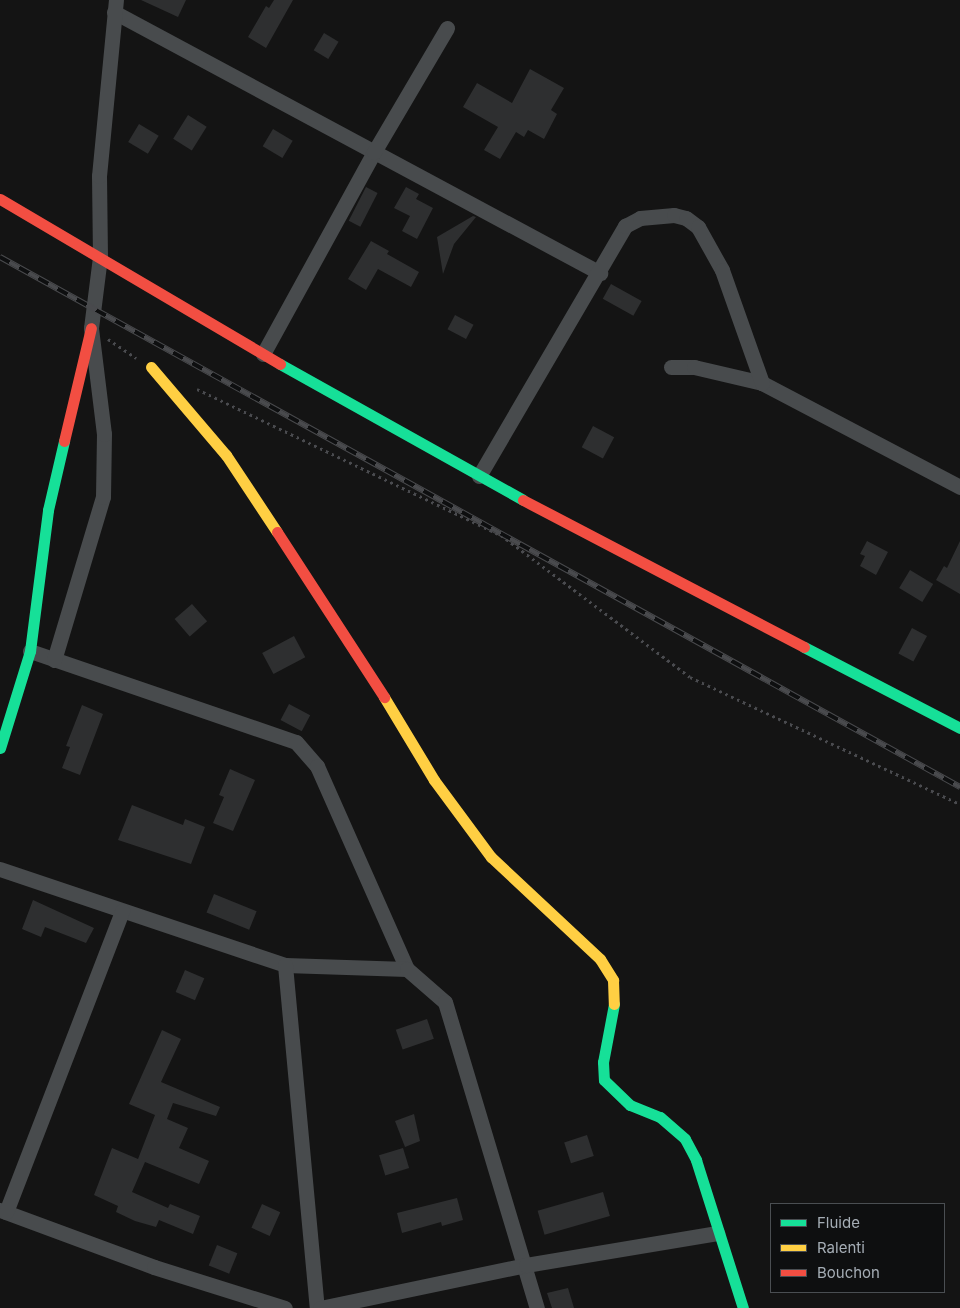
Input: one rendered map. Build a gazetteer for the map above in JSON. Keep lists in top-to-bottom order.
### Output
{
  "legend": ["Fluide", "Ralenti", "Bouchon"]
}
